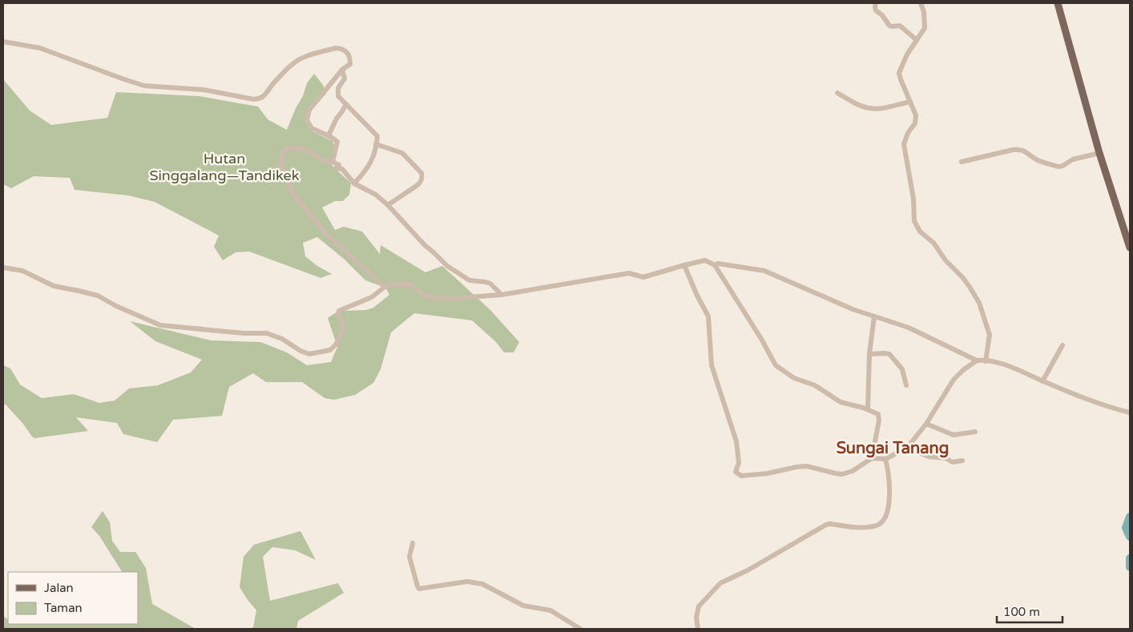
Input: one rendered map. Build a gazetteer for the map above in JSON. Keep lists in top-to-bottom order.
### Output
{
  "districts": ["Sungai Tanang"],
  "parks": ["Hutan Singgalang—Tandikek"],
  "legend": ["Jalan", "Taman"],
  "scale_bar": "100 m"
}
